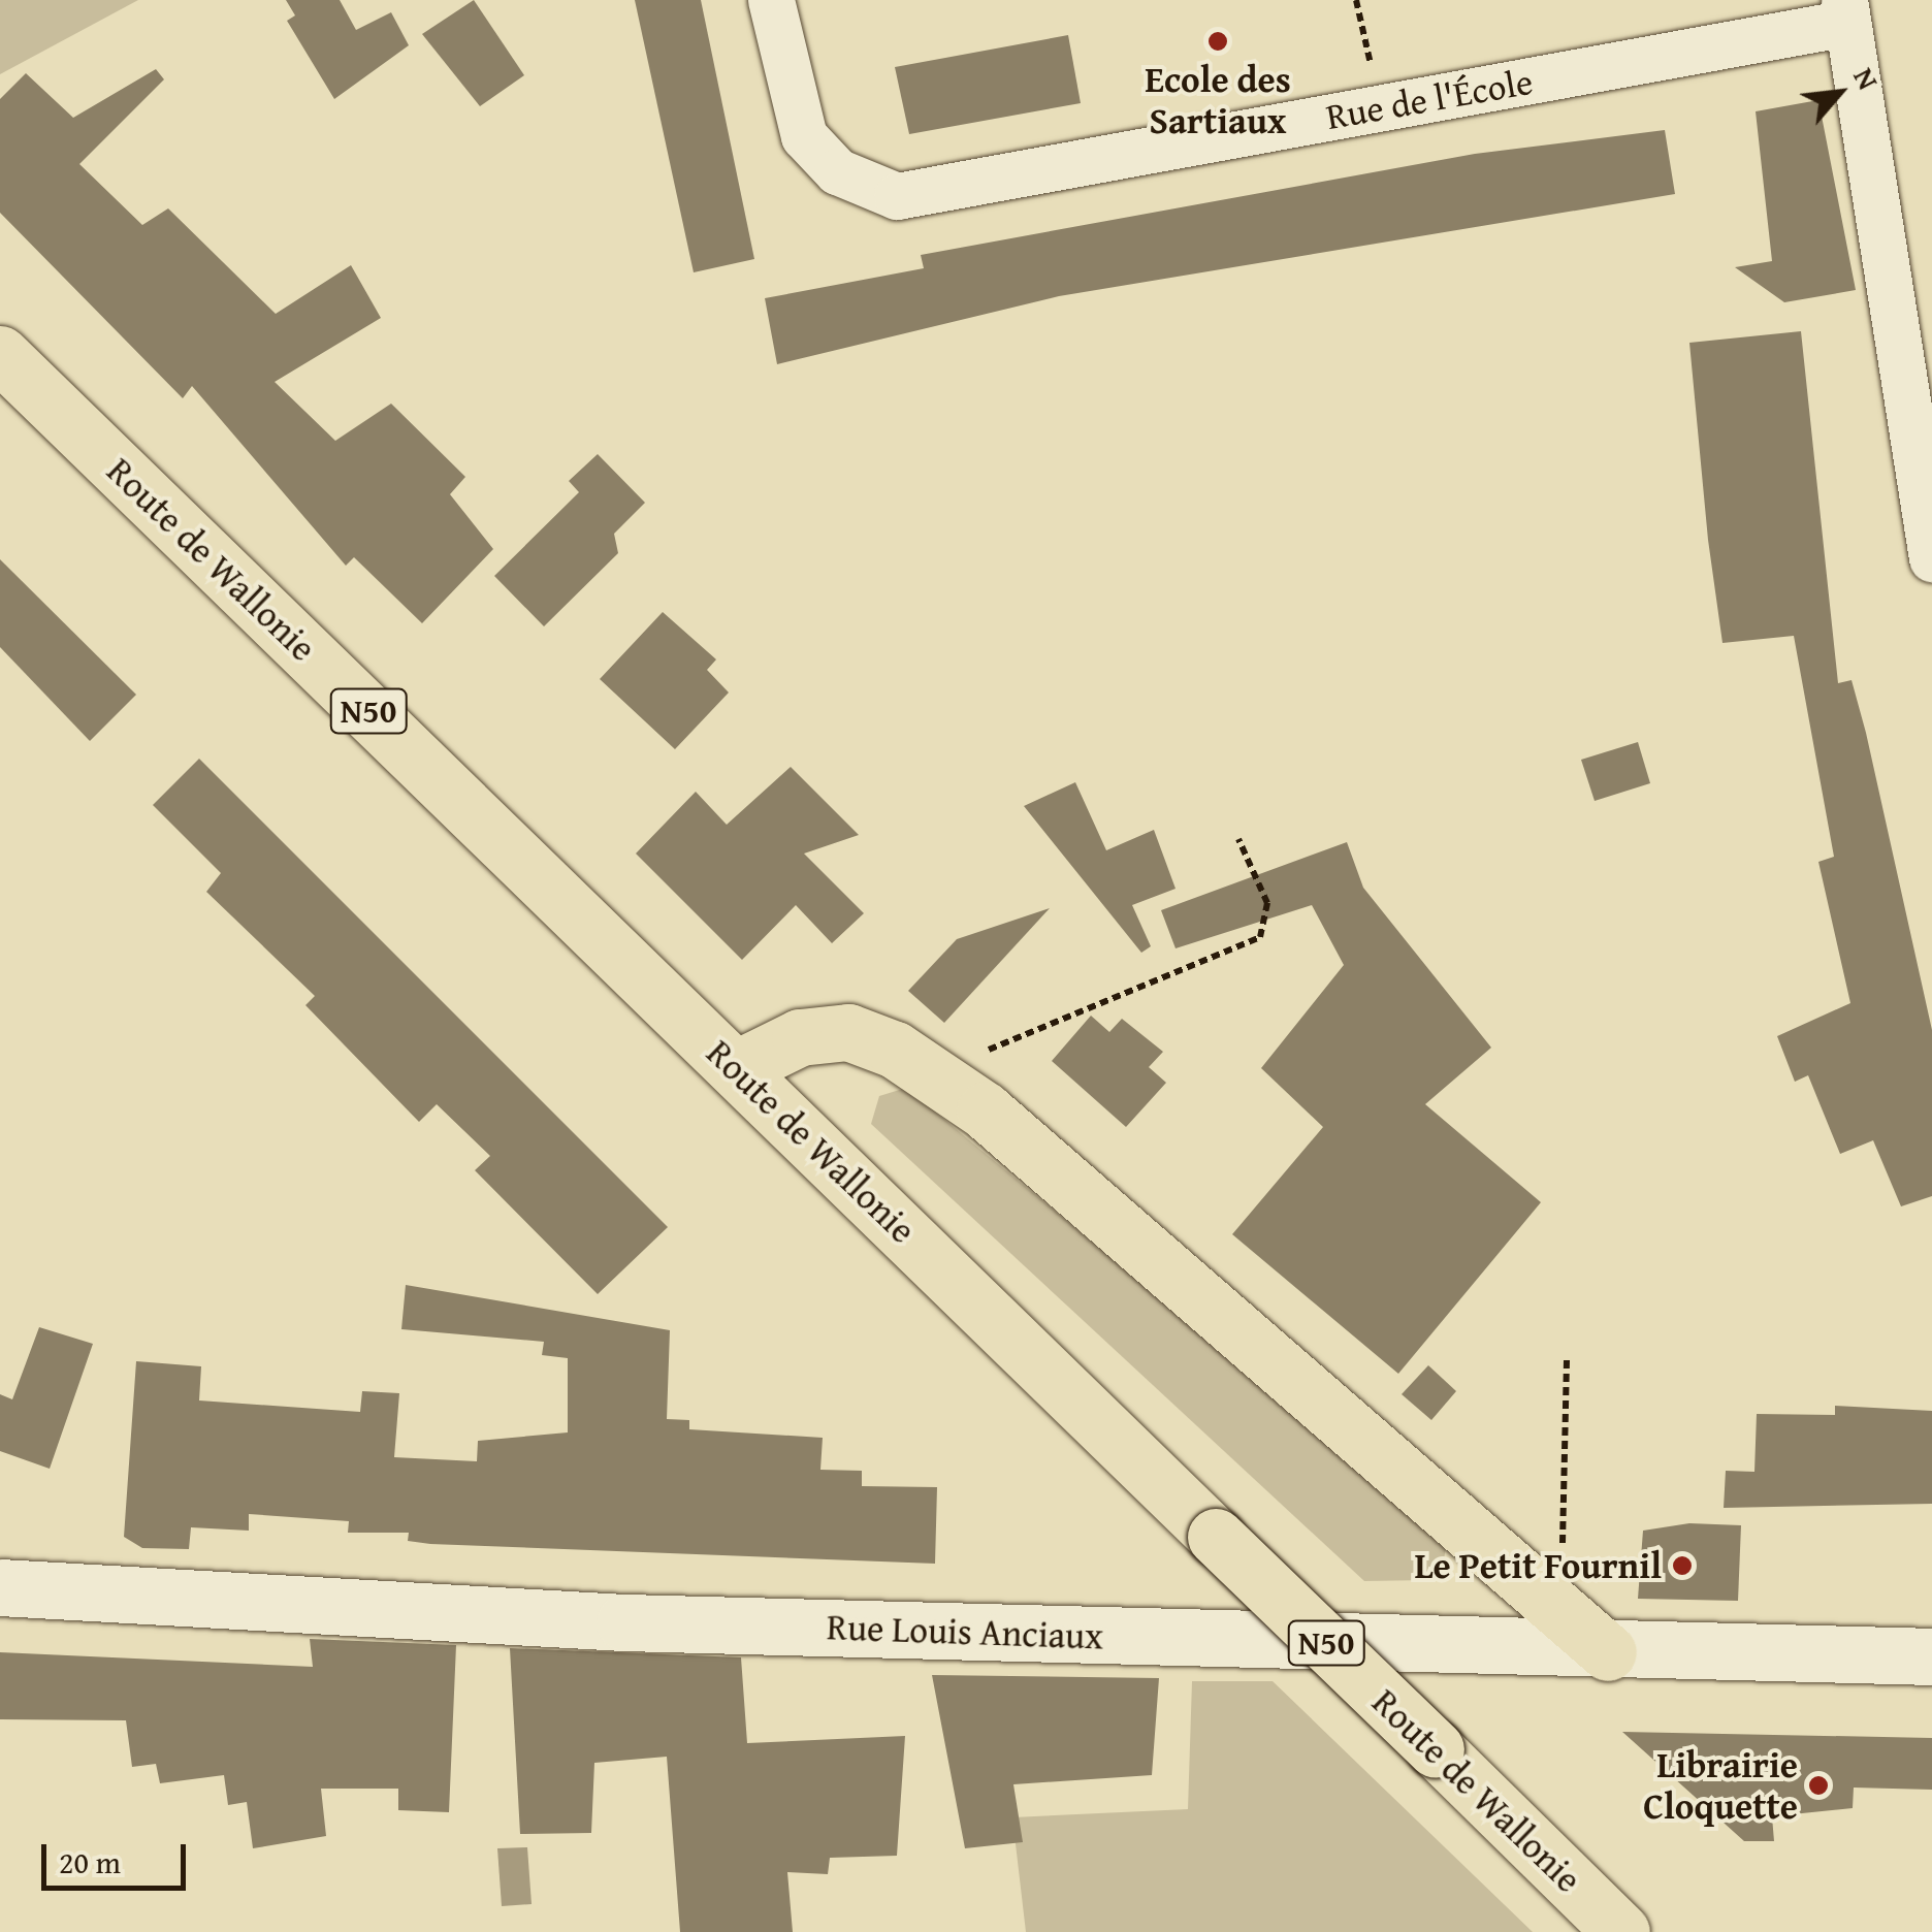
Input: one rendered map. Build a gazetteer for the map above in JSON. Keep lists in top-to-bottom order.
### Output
{
  "streets": {
    "main road": ["Route de Wallonie", "N50"],
    "street": ["Rue de l'École", "Rue Louis Anciaux"]
  },
  "places": ["Ecole des Sartiaux", "Le Petit Fournil", "Librairie Cloquette"],
  "scale_bar": "20 m",
  "north": "top right"
}
